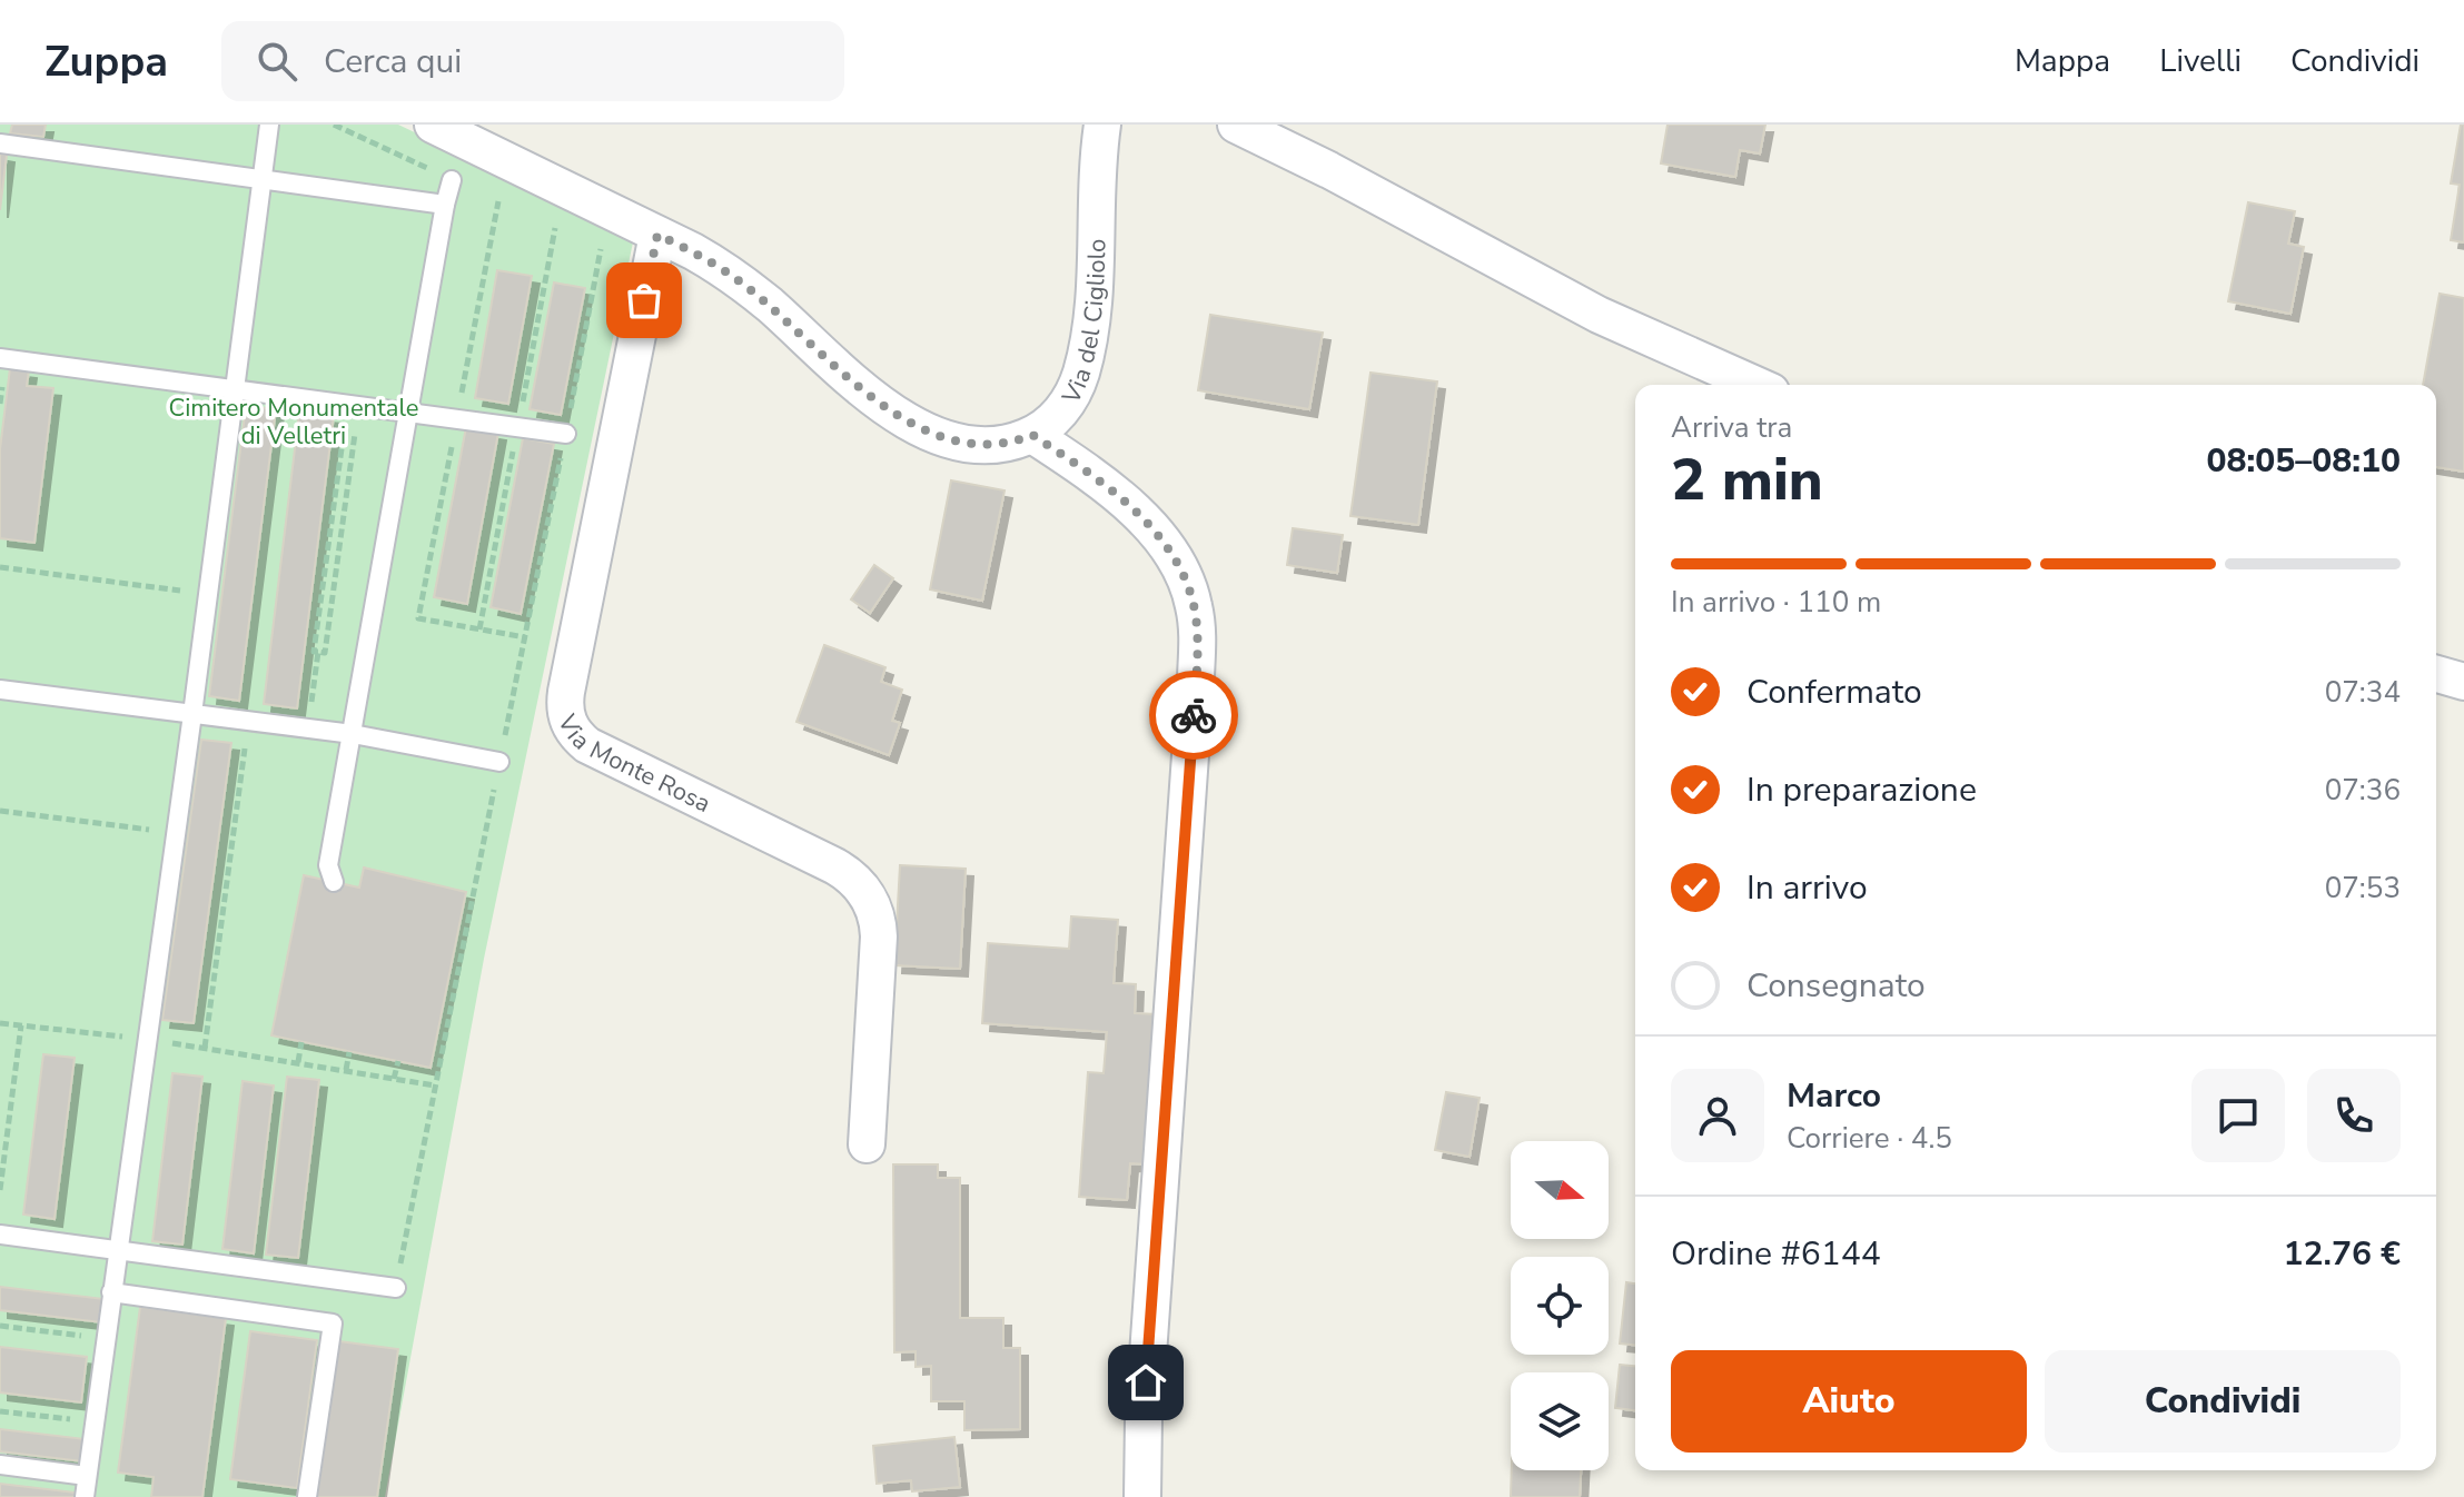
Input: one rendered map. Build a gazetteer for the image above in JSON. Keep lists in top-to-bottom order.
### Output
{
  "streets": {
    "street": ["Via del Cigliolo", "Via Monte Rosa"]
  },
  "parks": ["Cimitero Monumentale di Velletri"],
  "north": "right",
  "page": {
    "header": "Zuppa",
    "search": "Cerca qui",
    "nav": ["Mappa", "Livelli", "Condividi"],
    "heading": ["2 min", "Arriva tra", "08:05–08:10"],
    "panel": [
      "Marco",
      "Corriere · 4.5",
      "Ordine #6144",
      "12.76 €"
    ],
    "bar": "In arrivo · 110 m",
    "list": [
      ["Confermato", "07:34"],
      ["In preparazione", "07:36"],
      ["In arrivo", "07:53"],
      "Consegnato"
    ],
    "buttons": ["Aiuto", "Condividi"]
  }
}
